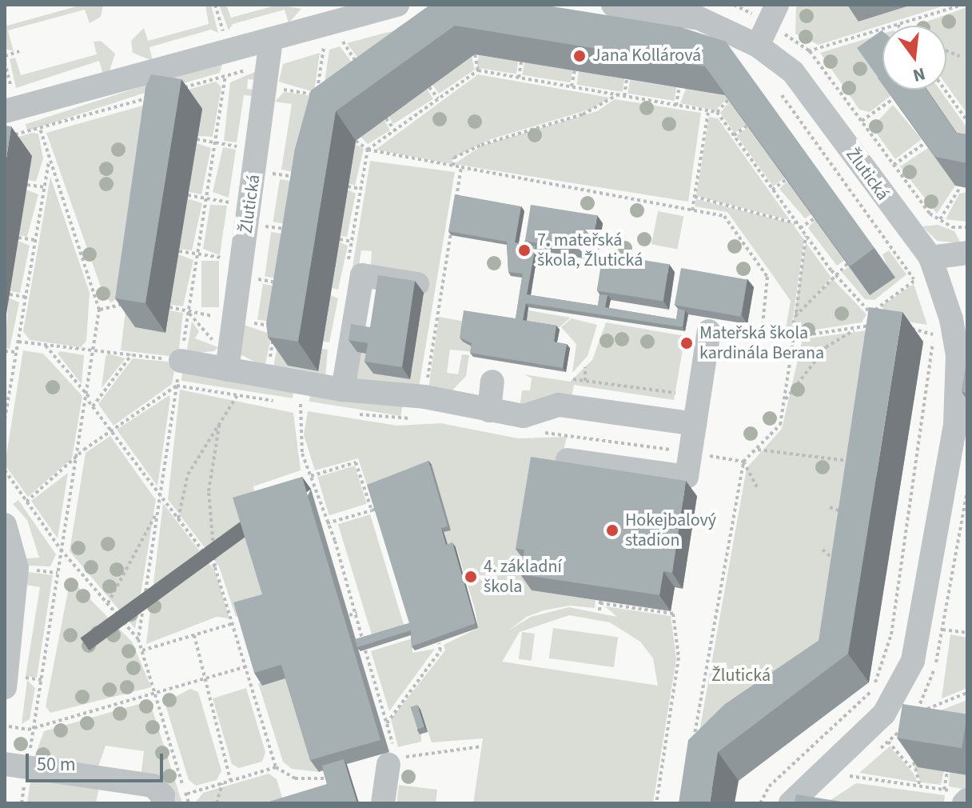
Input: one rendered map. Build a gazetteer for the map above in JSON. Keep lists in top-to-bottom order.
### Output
{
  "streets": {
    "street": ["Žlutická"]
  },
  "parks": ["Žlutická"],
  "places": [
    "Jana Kollárová",
    "7. mateřská škola, Žlutická",
    "Mateřská škola kardinála Berana",
    "Hokejbalový stadion",
    "4. základní škola"
  ],
  "scale_bar": "50 m",
  "north": "bottom"
}
